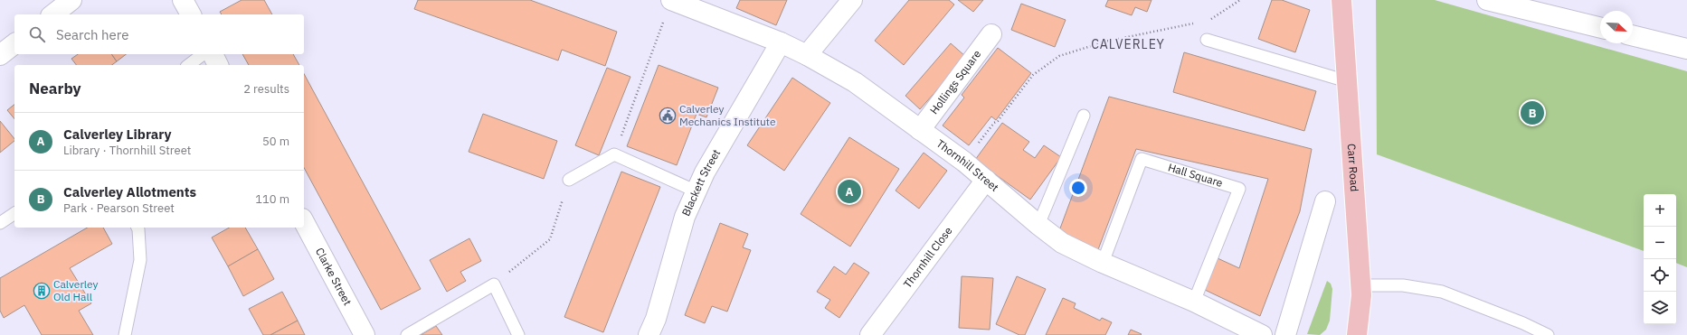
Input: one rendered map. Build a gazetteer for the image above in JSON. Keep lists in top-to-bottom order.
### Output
{
  "streets": {
    "main road": ["Carr Road"],
    "street": [
      "Hollings Square",
      "Thornhill Street",
      "Blackett Street",
      "Thornhill Close",
      "Clarke Street"
    ],
    "lane": ["Hall Square"]
  },
  "crossings": [
    ["Hollings Square", "Thornhill Street"],
    ["Thornhill Street", "Hall Square"],
    ["Thornhill Street", "Blackett Street"],
    ["Thornhill Street", "Thornhill Close"]
  ],
  "districts": ["CALVERLEY"],
  "places": {
    "public building": ["Calverley Mechanics Institute"],
    "building": ["Calverley Old Hall"]
  },
  "north": "bottom right",
  "page": {
    "search": "Search here",
    "heading": ["Nearby", "2 results"],
    "pins": ["B", "A"],
    "list": [
      {
        "mark": "A",
        "name": "Calverley Library",
        "note": "Library · Thornhill Street",
        "value": "50 m"
      },
      {
        "mark": "B",
        "name": "Calverley Allotments",
        "note": "Park · Pearson Street",
        "value": "110 m"
      }
    ],
    "map_buttons": ["+", "−"]
  }
}
